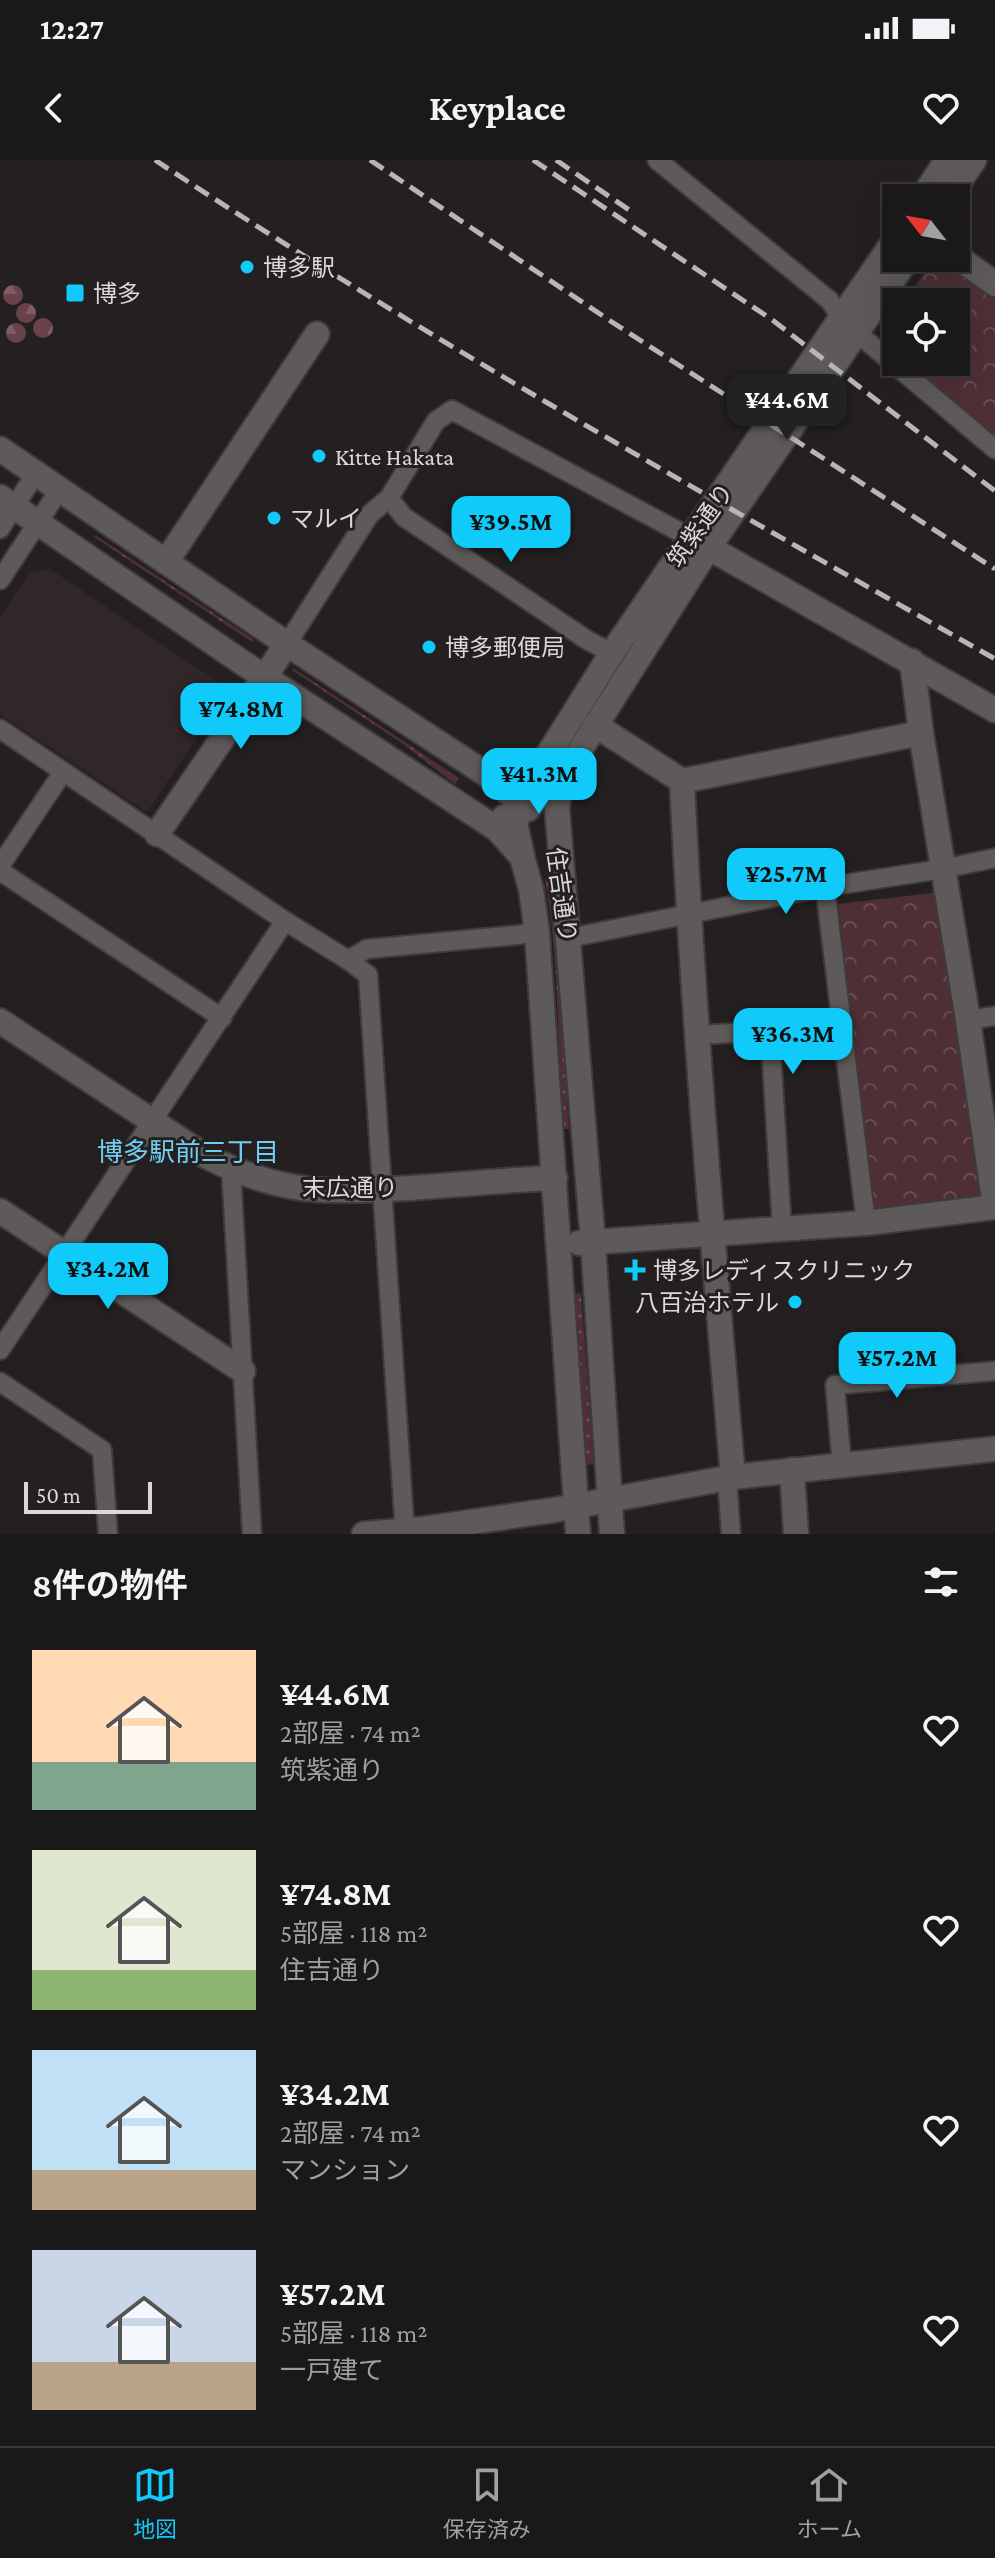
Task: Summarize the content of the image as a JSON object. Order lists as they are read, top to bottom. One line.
{"streets":{"street":["筑紫通り","住吉通り","末広通り"]},"crossings":[["筑紫通り","住吉通り"],["住吉通り","末広通り"]],"districts":["博多駅前三丁目"],"places":{"other":["博多駅","Kitte Hakata","マルイ","博多郵便局","八百治ホテル"],"transit":["博多"],"health":["博多レディスクリニック"]},"scale_bar":"50 m","north":"top left","page":{"status":"12:27","header":"Keyplace","price":["¥44.6M","¥39.5M","¥74.8M","¥41.3M","¥25.7M","¥36.3M","¥34.2M","¥57.2M"],"scale":"50 m","heading":"8件の物件","list":[{"name":"¥44.6M","note":"2部屋 · 74 m² · 筑紫通り"},{"name":"¥74.8M","note":"5部屋 · 118 m² · 住吉通り"},{"name":"¥34.2M","note":"2部屋 · 74 m² · マンション"},{"name":"¥57.2M","note":"5部屋 · 118 m² · 一戸建て"}],"tabs":["地図","保存済み","ホーム"]}}
